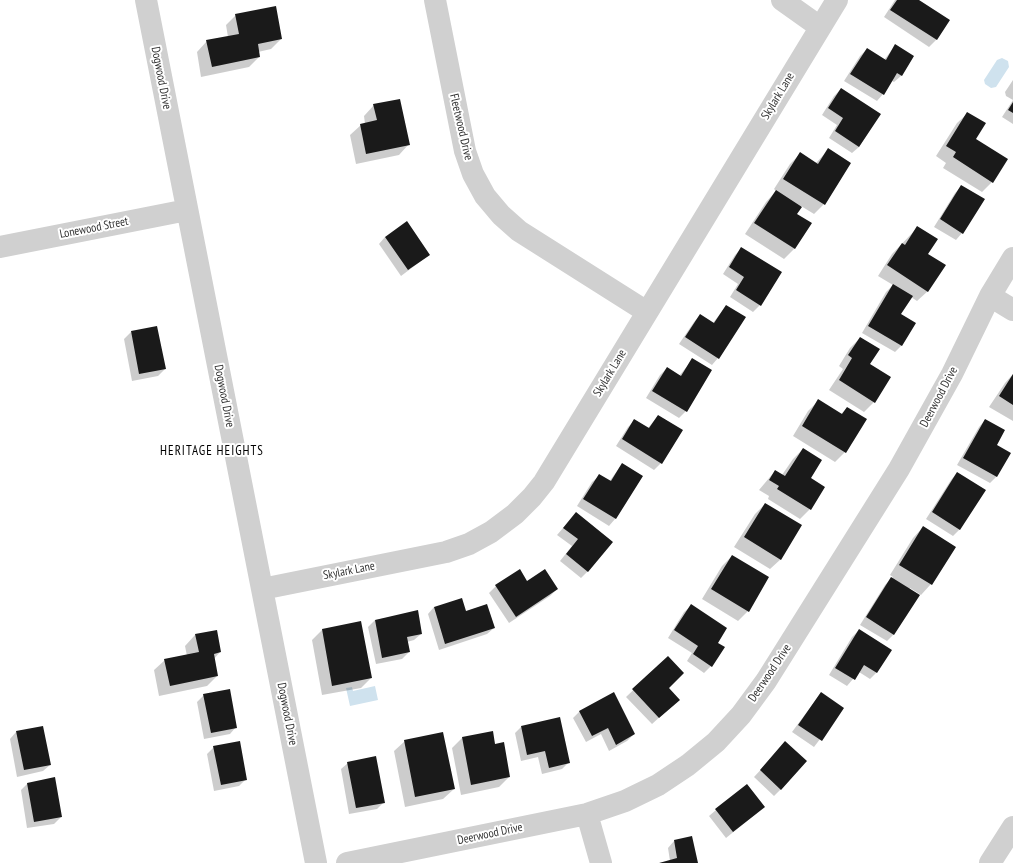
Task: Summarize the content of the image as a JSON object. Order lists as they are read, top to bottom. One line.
{"streets":{"street":["Dogwood Drive","Skylark Lane","Fleetwood Drive","Lonewood Street","Deerwood Drive"]},"crossings":[["Dogwood Drive","Skylark Lane"],["Dogwood Drive","Lonewood Street"],["Skylark Lane","Fleetwood Drive"]],"districts":["HERITAGE HEIGHTS"]}
